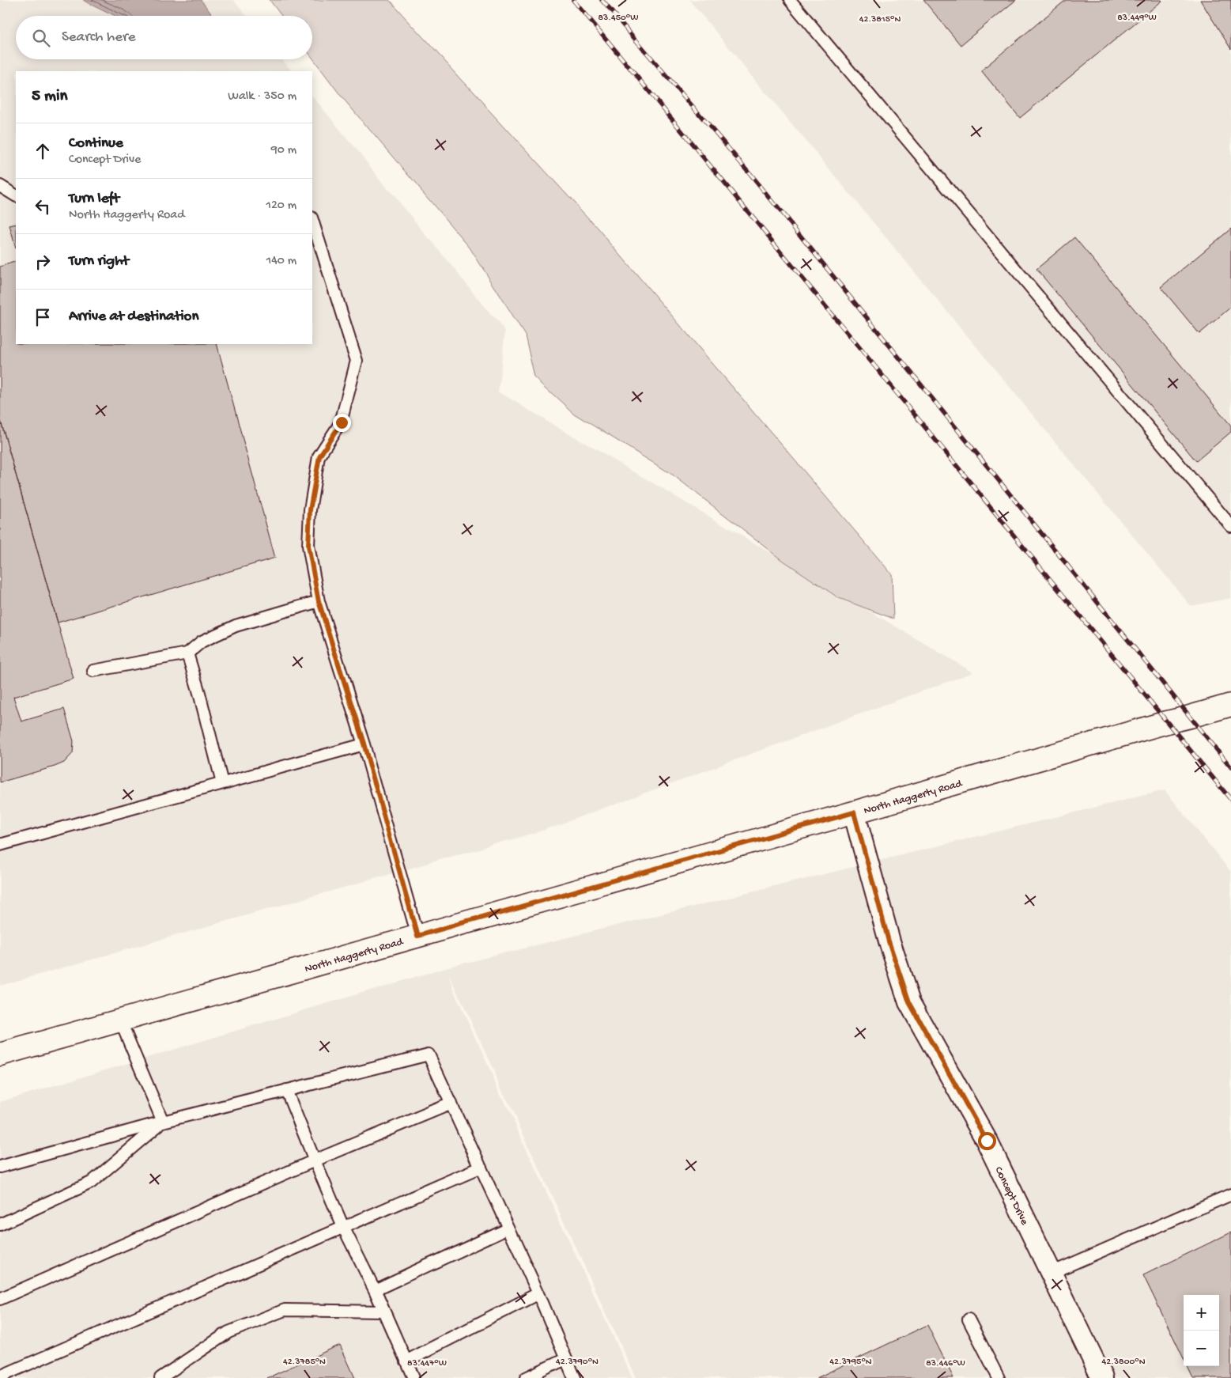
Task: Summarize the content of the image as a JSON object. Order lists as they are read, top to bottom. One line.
{"streets":{"street":["North Haggerty Road","Concept Drive"]},"crossings":[["North Haggerty Road","Concept Drive"]],"page":{"search":"Search here","heading":["5 min","Walk · 350 m"],"list":[["Continue","Concept Drive","90 m"],["Turn left","North Haggerty Road","120 m"],["Turn right","140 m"],"Arrive at destination"],"map_buttons":["+","−"]},"coordinates":["83.450°W","83.449°W","42.3815°N","42.3785°N","42.3790°N","42.3795°N","42.3800°N","83.447°W","83.446°W"]}
